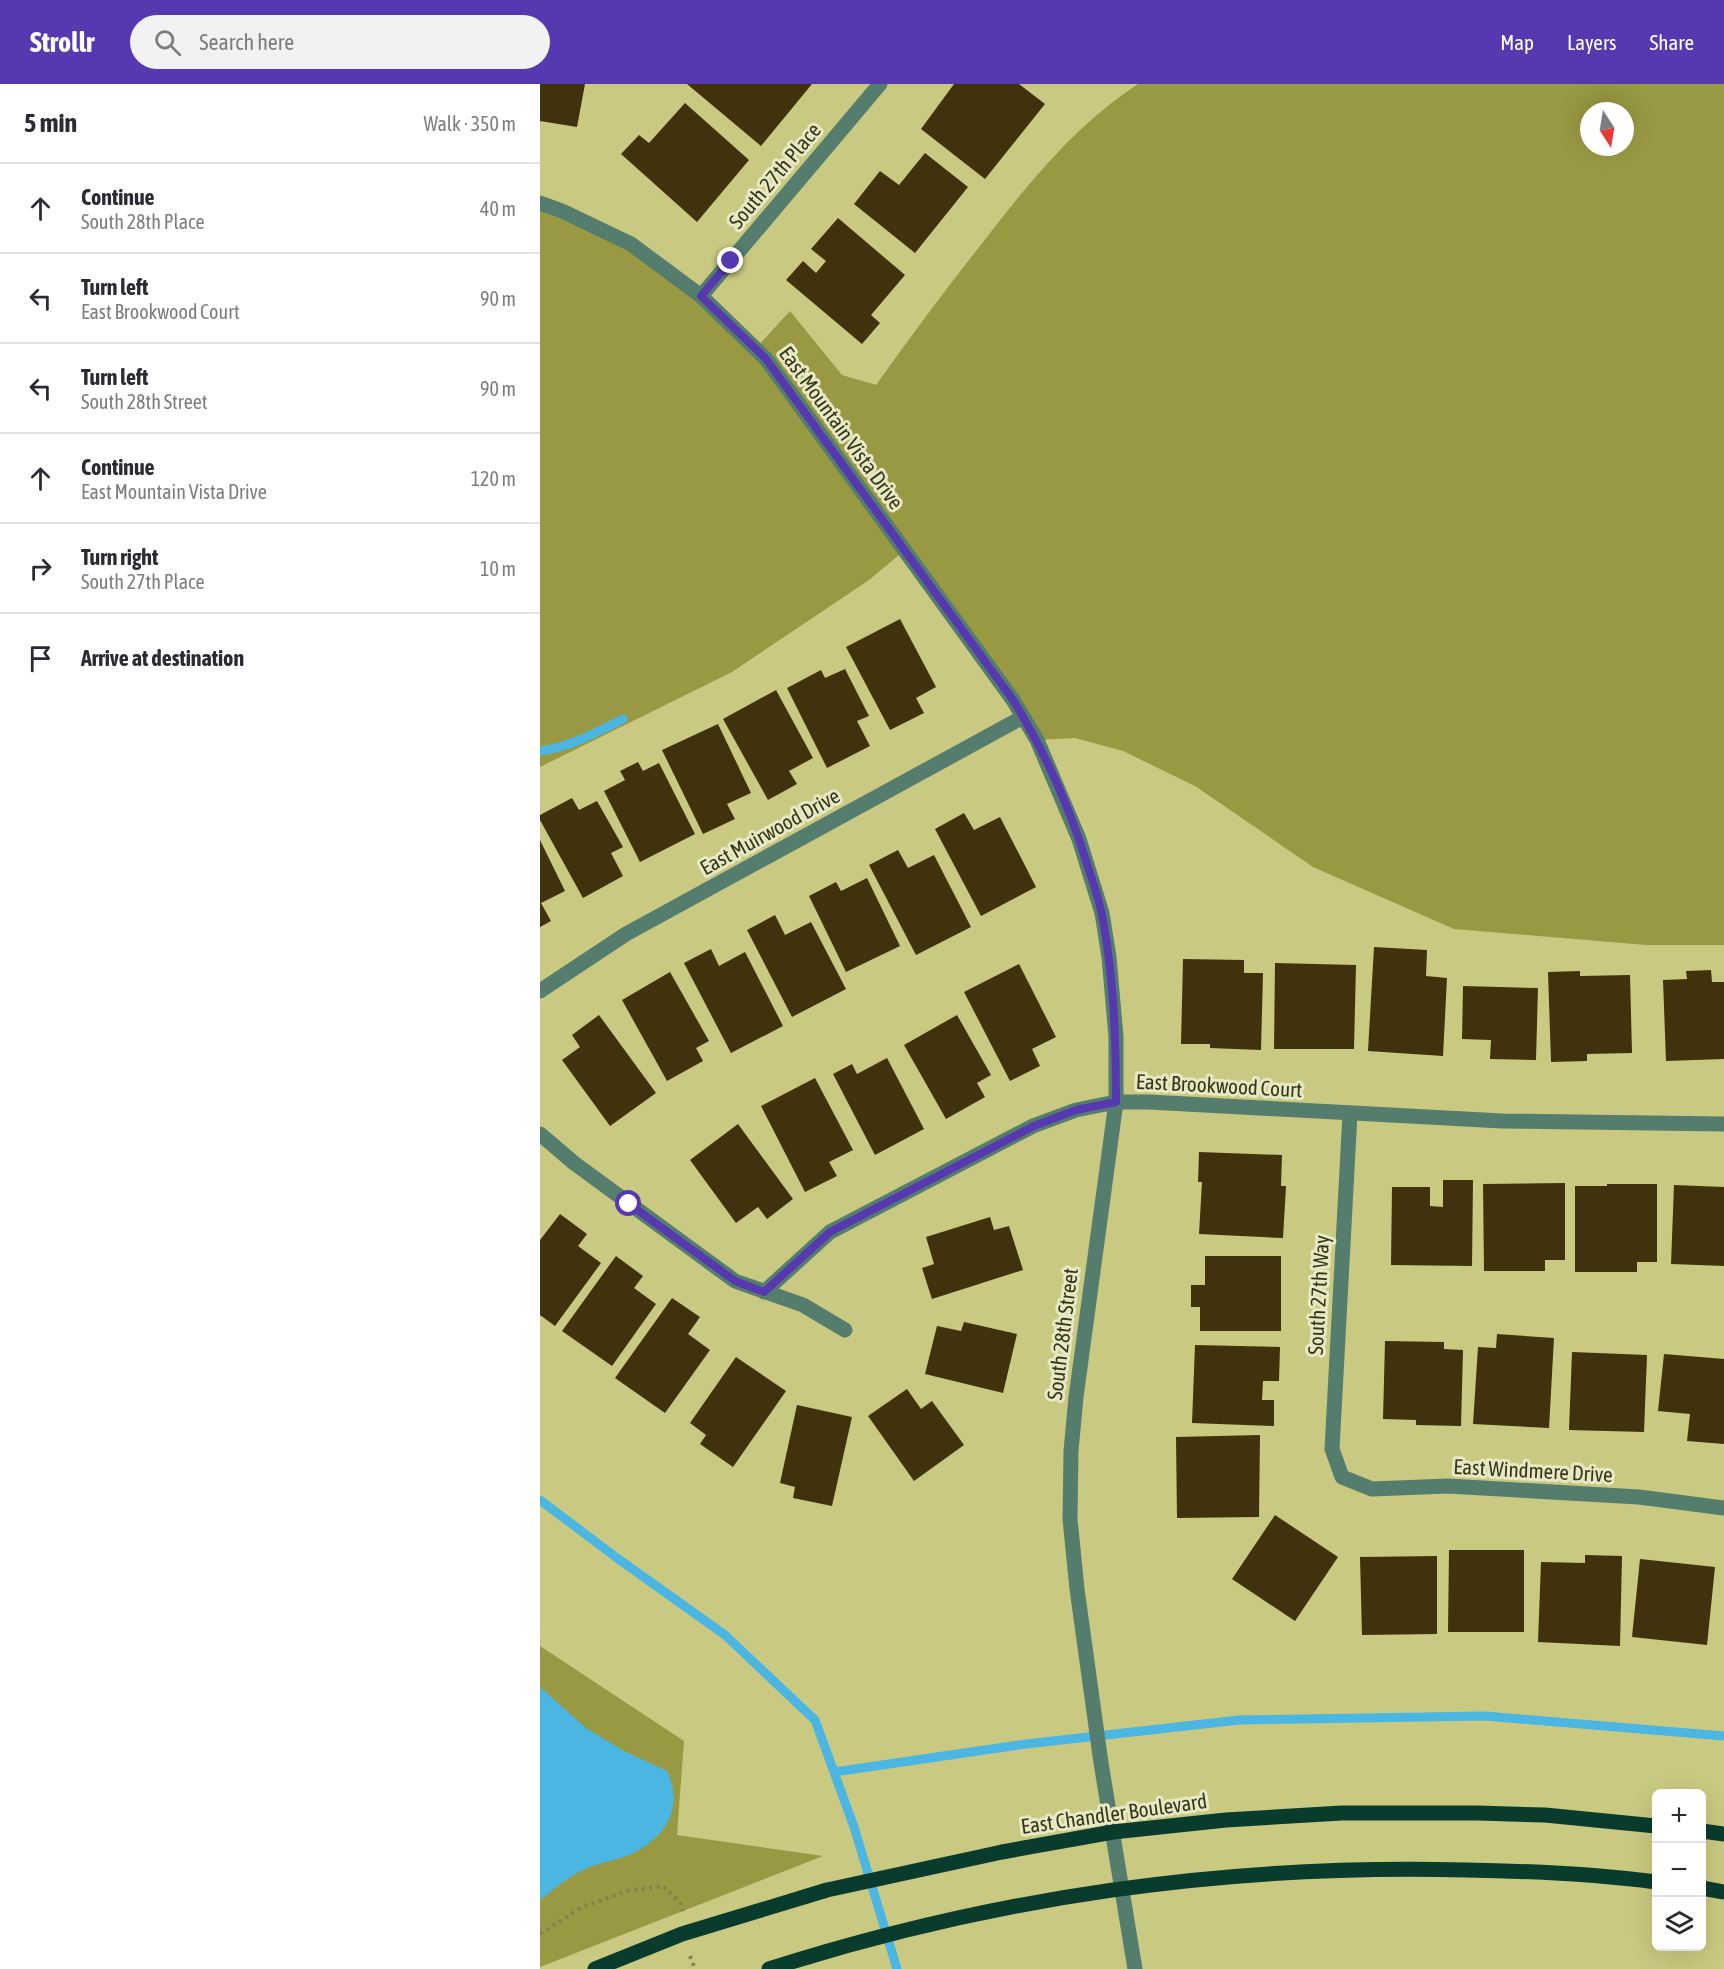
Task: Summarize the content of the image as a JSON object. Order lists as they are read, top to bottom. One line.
{"streets":{"main road":["East Chandler Boulevard"],"street":["South 27th Place","East Mountain Vista Drive","East Muirwood Drive","East Brookwood Court","South 27th Way","South 28th Street","East Windmere Drive"]},"crossings":[["South 27th Place","East Mountain Vista Drive"],["East Mountain Vista Drive","East Muirwood Drive"],["East Mountain Vista Drive","South 28th Street"],["East Muirwood Drive","South 28th Street"],["East Brookwood Court","South 27th Way"],["East Brookwood Court","South 28th Street"],["South 27th Way","East Windmere Drive"],["South 28th Street","East Chandler Boulevard"]],"north":"bottom","page":{"header":"Strollr","search":"Search here","nav":["Map","Layers","Share"],"heading":["5 min","Walk · 350 m"],"list":[["Continue","South 28th Place","40 m"],["Turn left","East Brookwood Court","90 m"],["Turn left","South 28th Street","90 m"],["Continue","East Mountain Vista Drive","120 m"],["Turn right","South 27th Place","10 m"],"Arrive at destination"],"map_buttons":["+","−"]}}
